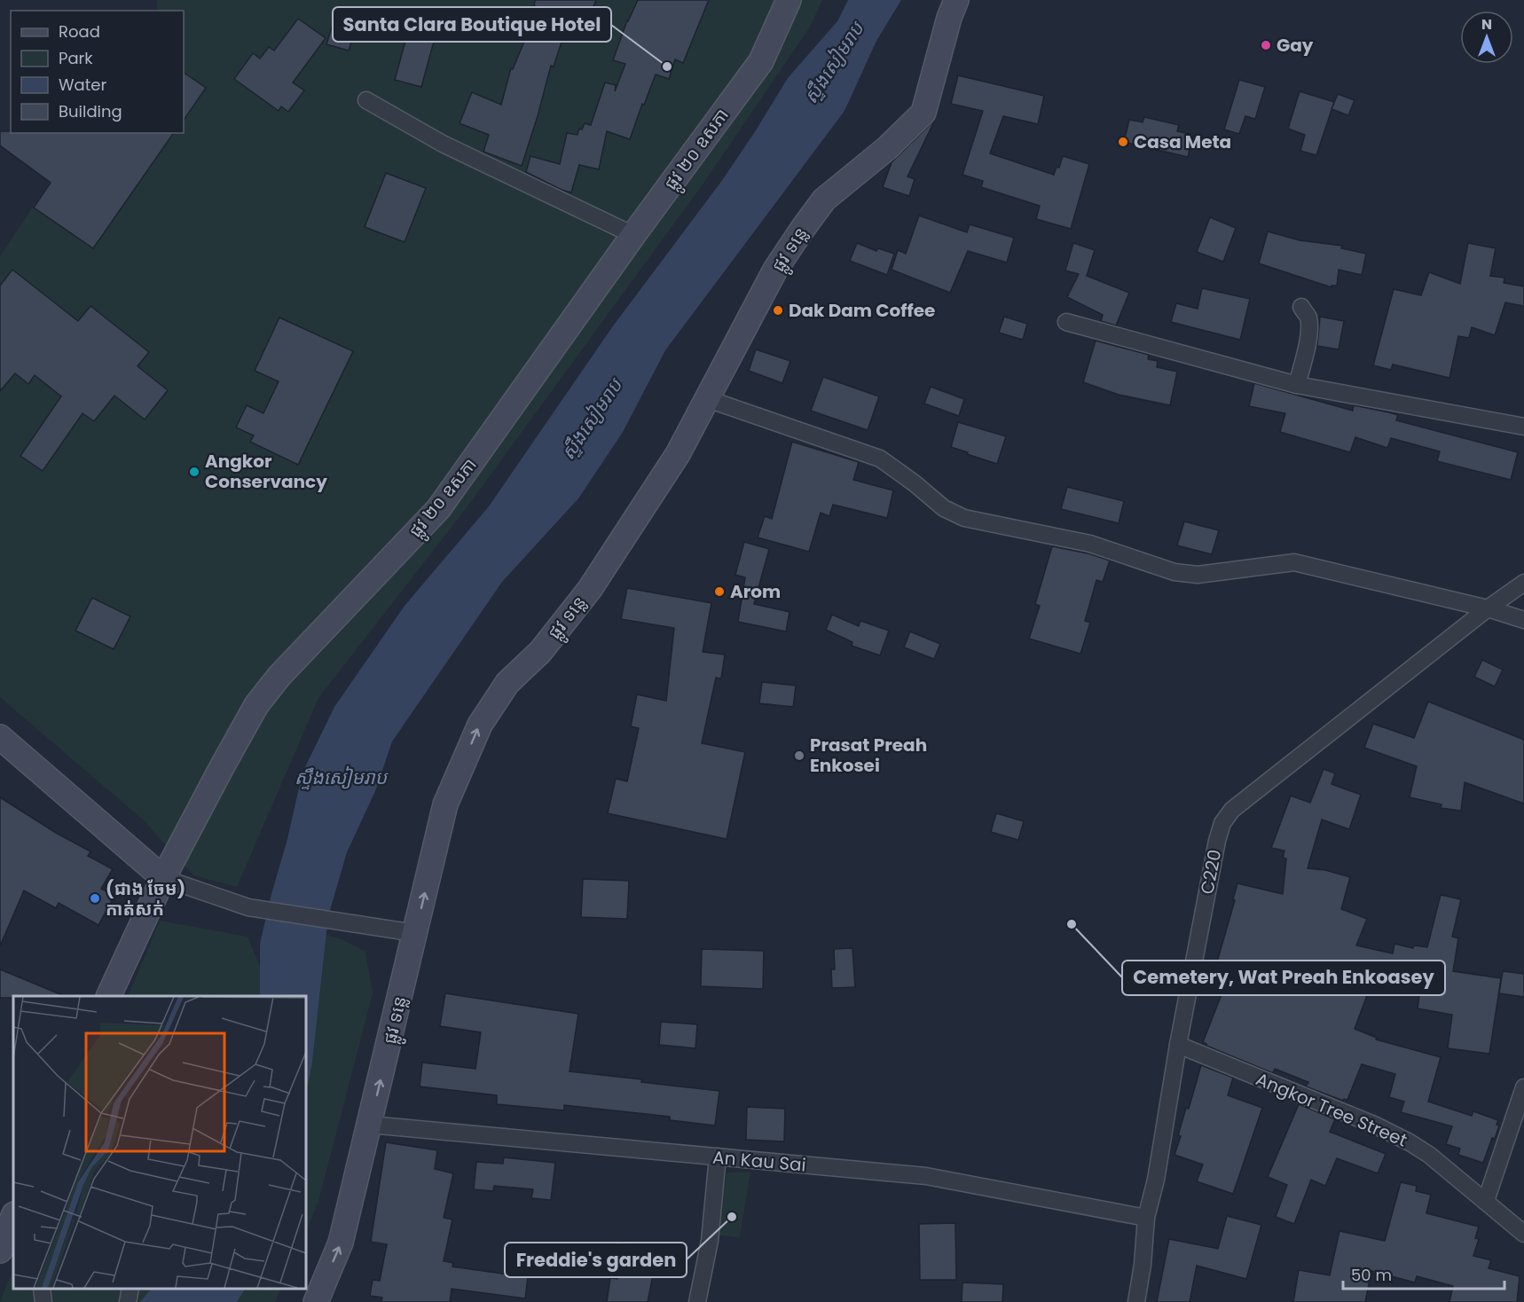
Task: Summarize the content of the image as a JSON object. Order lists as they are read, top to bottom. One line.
{"streets":{"street":["ផ្លូវ ២០ ឧសភា","ផ្លូវ ទន្លេ","C220","Angkor Tree Street","An Kau Sai"]},"crossings":[["ផ្លូវ ទន្លេ","An Kau Sai"],["C220","Angkor Tree Street"],["C220","An Kau Sai"]],"one_way":["ផ្លូវ ទន្លេ"],"water":["ស្ទឹងសៀមរាប"],"places":["Gay","Santa Clara Boutique Hotel","Casa Meta","Dak Dam Coffee","Angkor Conservancy","Arom","Prasat Preah Enkosei","(ជាង ចែម) កាត់សក់","Cemetery, Wat Preah Enkoasey","Freddie's garden"],"legend":["Road","Park","Water","Building"],"scale_bar":"50 m","north":"top"}
